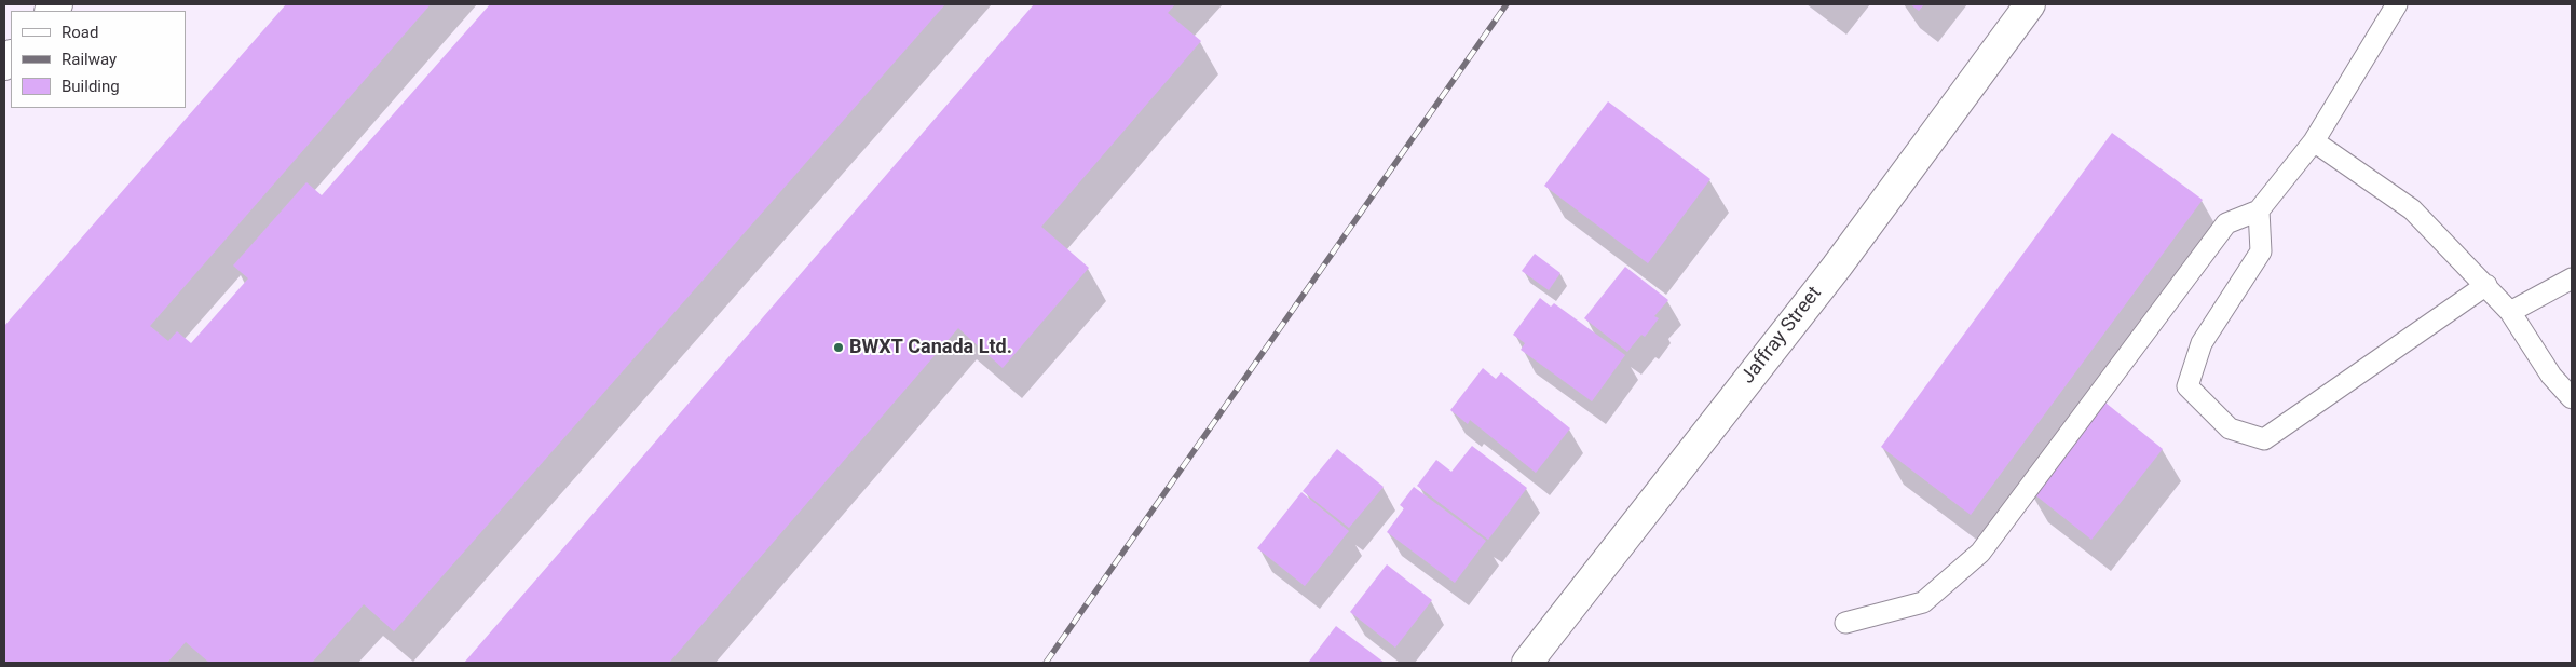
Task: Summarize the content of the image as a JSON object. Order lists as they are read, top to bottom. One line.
{"streets":{"street":["Jaffray Street"]},"places":["BWXT Canada Ltd."],"legend":["Road","Railway","Building"]}
